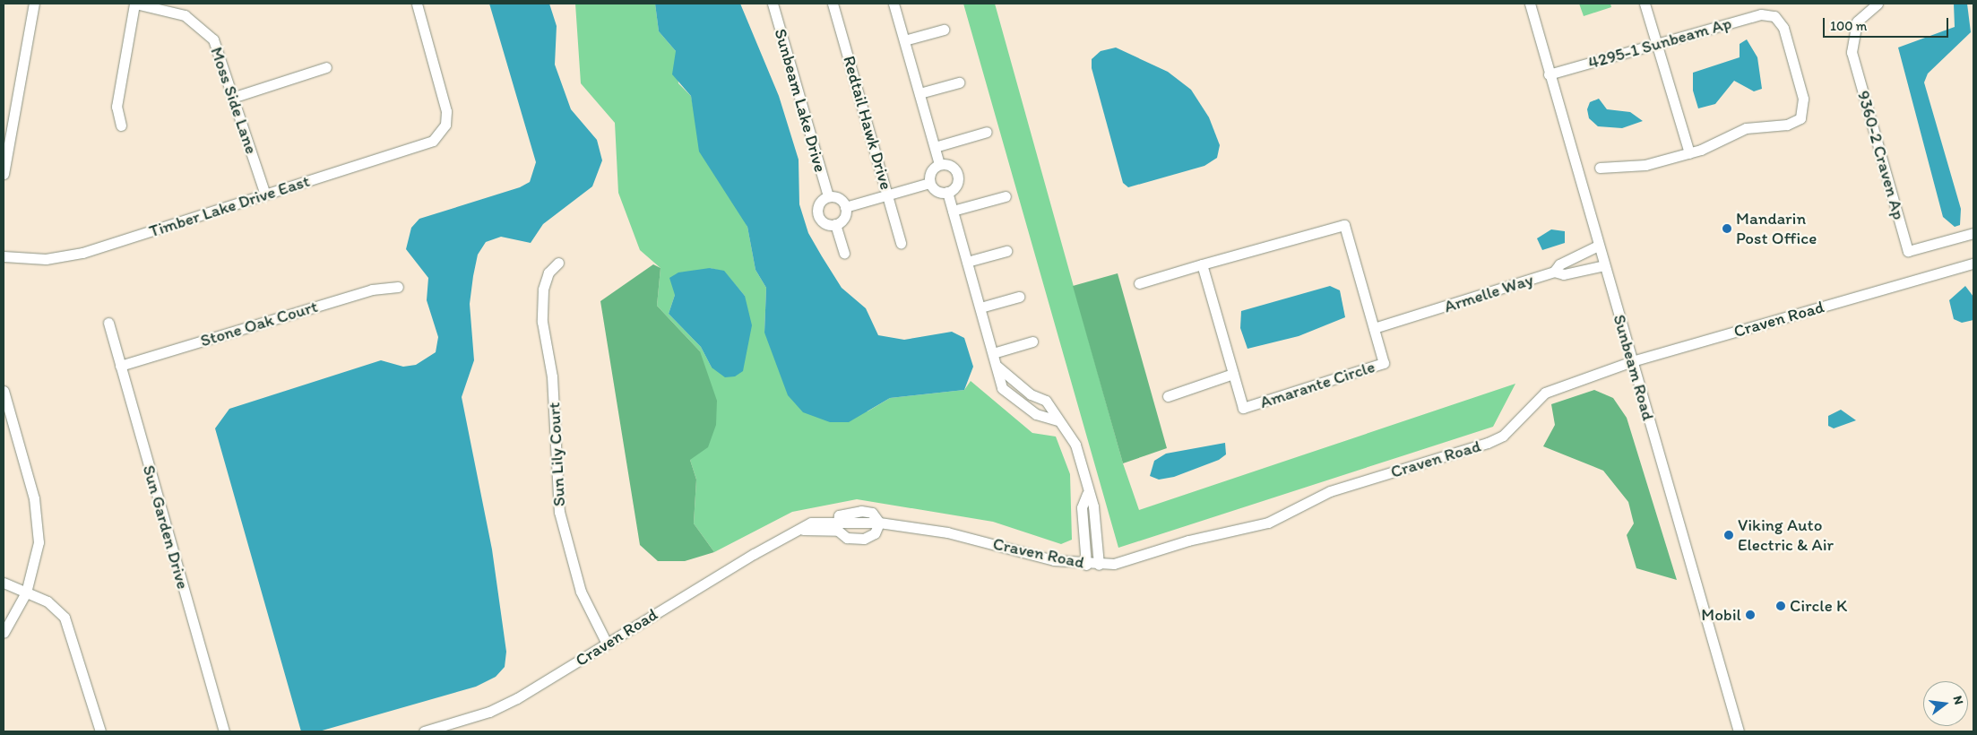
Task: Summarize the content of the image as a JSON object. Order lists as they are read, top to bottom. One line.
{"streets":{"street":["4295-1 Sunbeam Ap","Moss Side Lane","Sunbeam Lake Drive","Redtail Hawk Drive","9360-2 Craven Ap","Timber Lake Drive East","Armelle Way","Craven Road","Stone Oak Court","Sunbeam Road","Amarante Circle","Sun Lily Court","Sun Garden Drive"]},"crossings":[["4295-1 Sunbeam Ap","Sunbeam Road"],["Moss Side Lane","Timber Lake Drive East"],["Armelle Way","Sunbeam Road"],["Armelle Way","Amarante Circle"],["Craven Road","Sunbeam Road"],["Craven Road","Sun Lily Court"],["Stone Oak Court","Sun Garden Drive"]],"places":["Mandarin Post Office","Viking Auto Electric & Air","Circle K","Mobil"],"scale_bar":"100 m","north":"right"}
